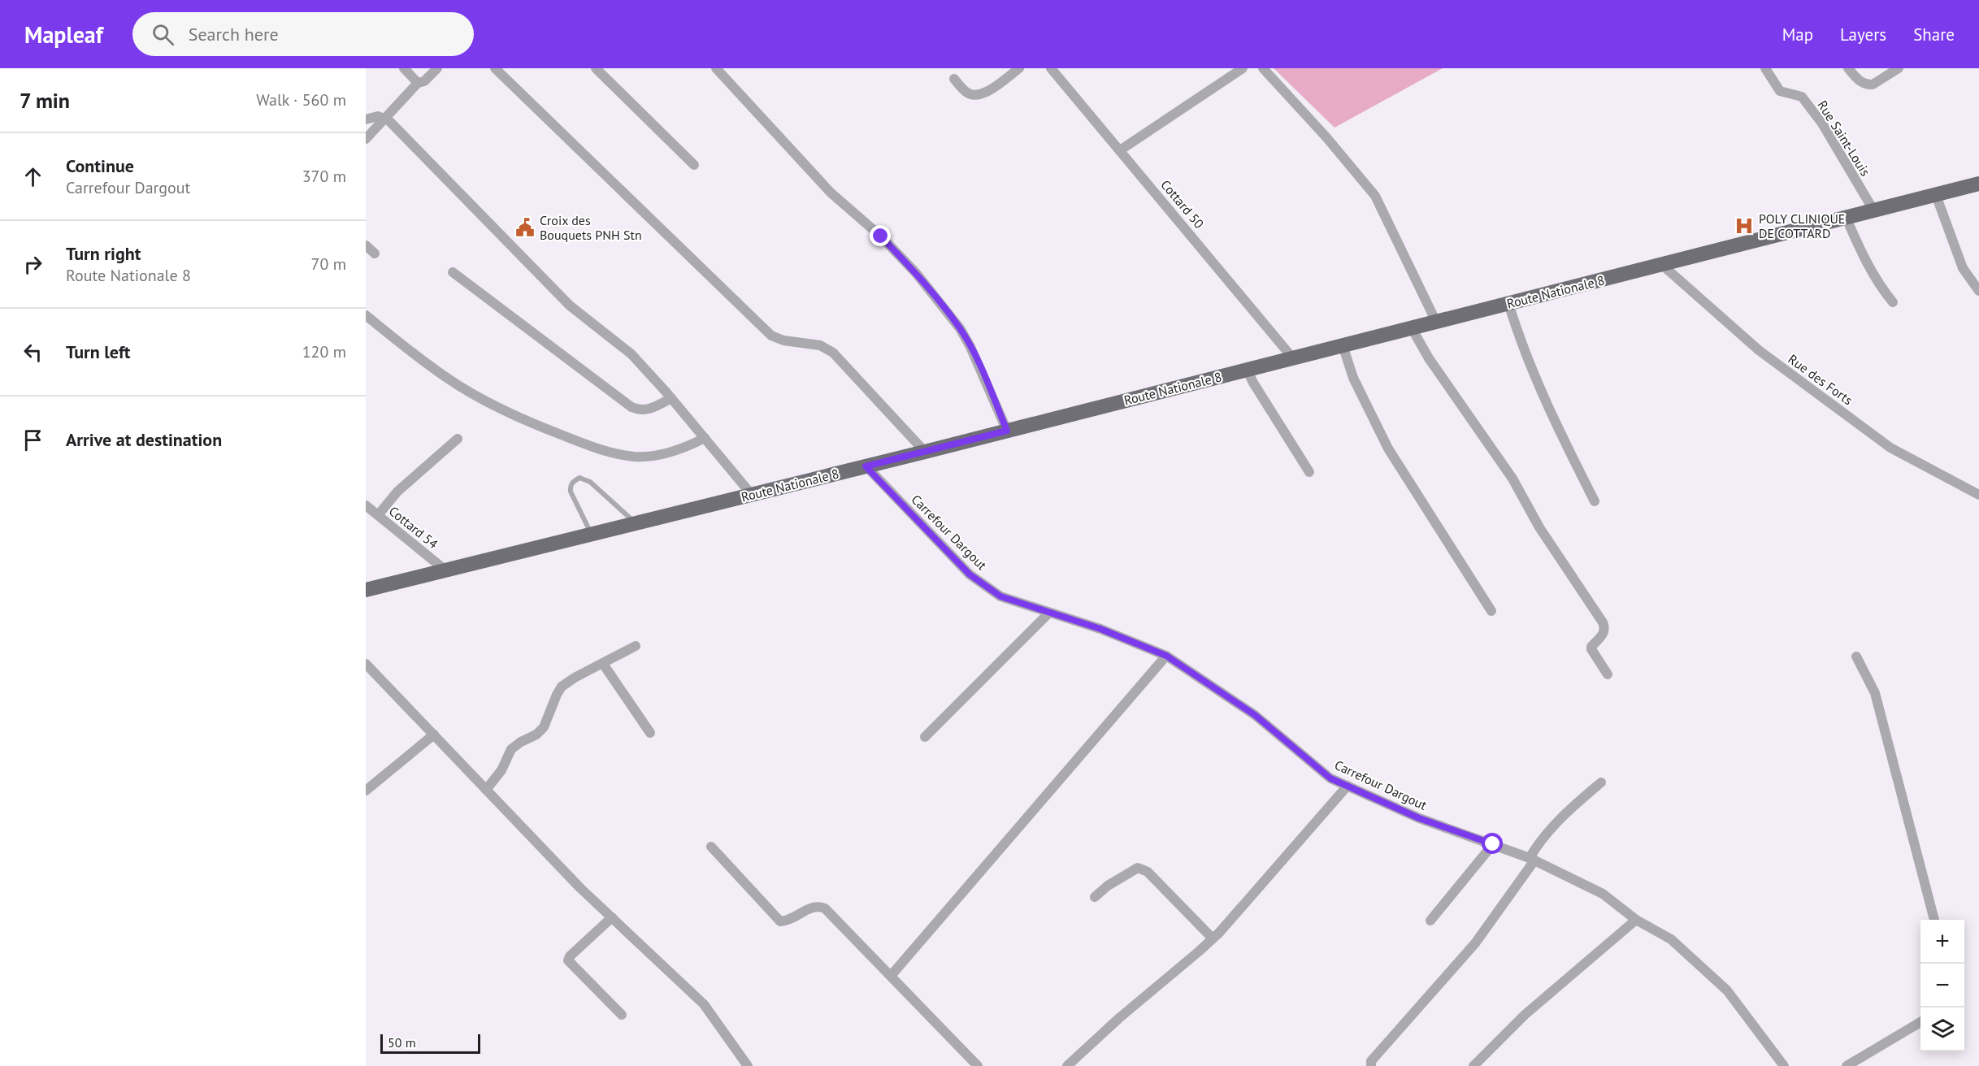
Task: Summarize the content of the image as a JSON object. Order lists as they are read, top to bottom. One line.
{"streets":{"main road":["Route Nationale 8"],"street":["Rue Saint-Louis","Cottard 50","Rue des Forts","Cottard 54","Carrefour Dargout"]},"crossings":[["Rue Saint-Louis","Route Nationale 8"],["Cottard 50","Route Nationale 8"],["Route Nationale 8","Rue des Forts"],["Route Nationale 8","Cottard 54"],["Route Nationale 8","Carrefour Dargout"]],"places":{"hospital":["POLY CLINIQUE DE COTTARD"],"public building":["Croix des Bouquets PNH Stn"]},"scale_bar":"50 m","page":{"header":"Mapleaf","search":"Search here","nav":["Map","Layers","Share"],"heading":["7 min","Walk · 560 m"],"list":[["Continue","Carrefour Dargout","370 m"],["Turn right","Route Nationale 8","70 m"],["Turn left","120 m"],"Arrive at destination"],"map_buttons":["+","−"],"scale":"50 m"}}
